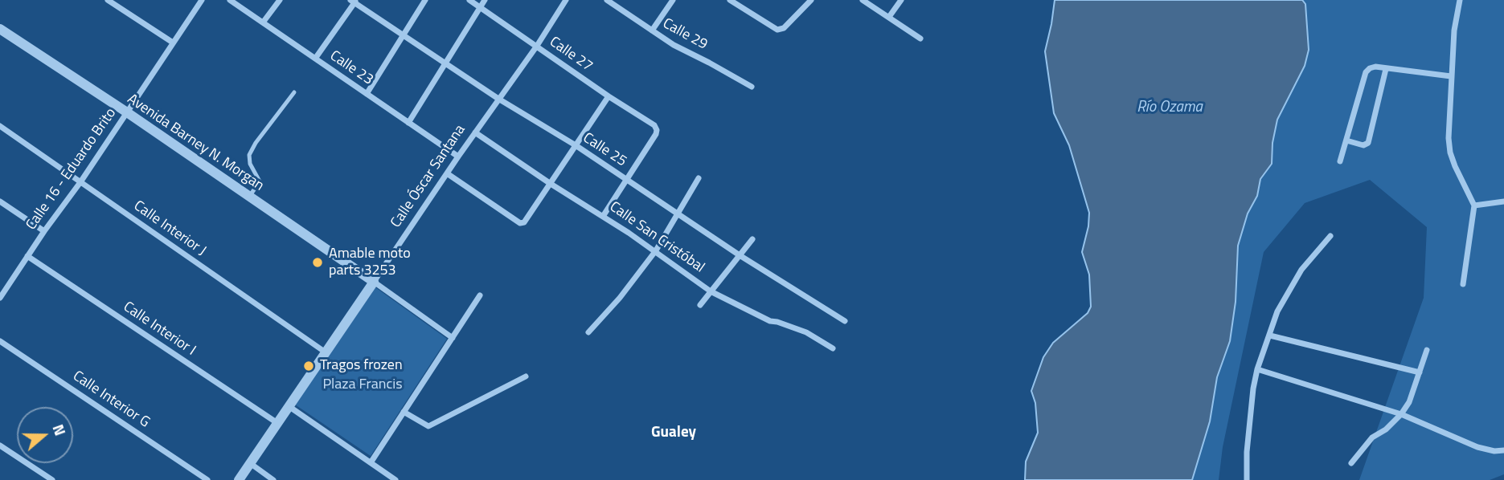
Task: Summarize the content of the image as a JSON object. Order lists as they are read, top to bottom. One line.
{"streets":{"street":["Calle 29","Calle 27","Calle 23","Avenida Barney N. Morgan","Calle 25","Calle 16 - Eduardo Brito","Calle Óscar Santana","Calle Interior J","Calle San Cristóbal","Calle Interior I","Calle Interior G"]},"crossings":[["Calle 27","Calle 25"],["Calle 27","Calle Óscar Santana"],["Calle 23","Calle Óscar Santana"],["Avenida Barney N. Morgan","Calle 16 - Eduardo Brito"],["Avenida Barney N. Morgan","Calle Óscar Santana"],["Calle 25","Calle Óscar Santana"],["Calle 16 - Eduardo Brito","Calle Interior J"],["Calle 16 - Eduardo Brito","Calle Interior I"],["Calle Óscar Santana","Calle Interior J"],["Calle Óscar Santana","Calle San Cristóbal"],["Calle Óscar Santana","Calle Interior I"]],"districts":["Gualey"],"water":["Río Ozama"],"parks":["Plaza Francis"],"places":["Amable moto parts 3253","Tragos frozen"],"north":"right"}
